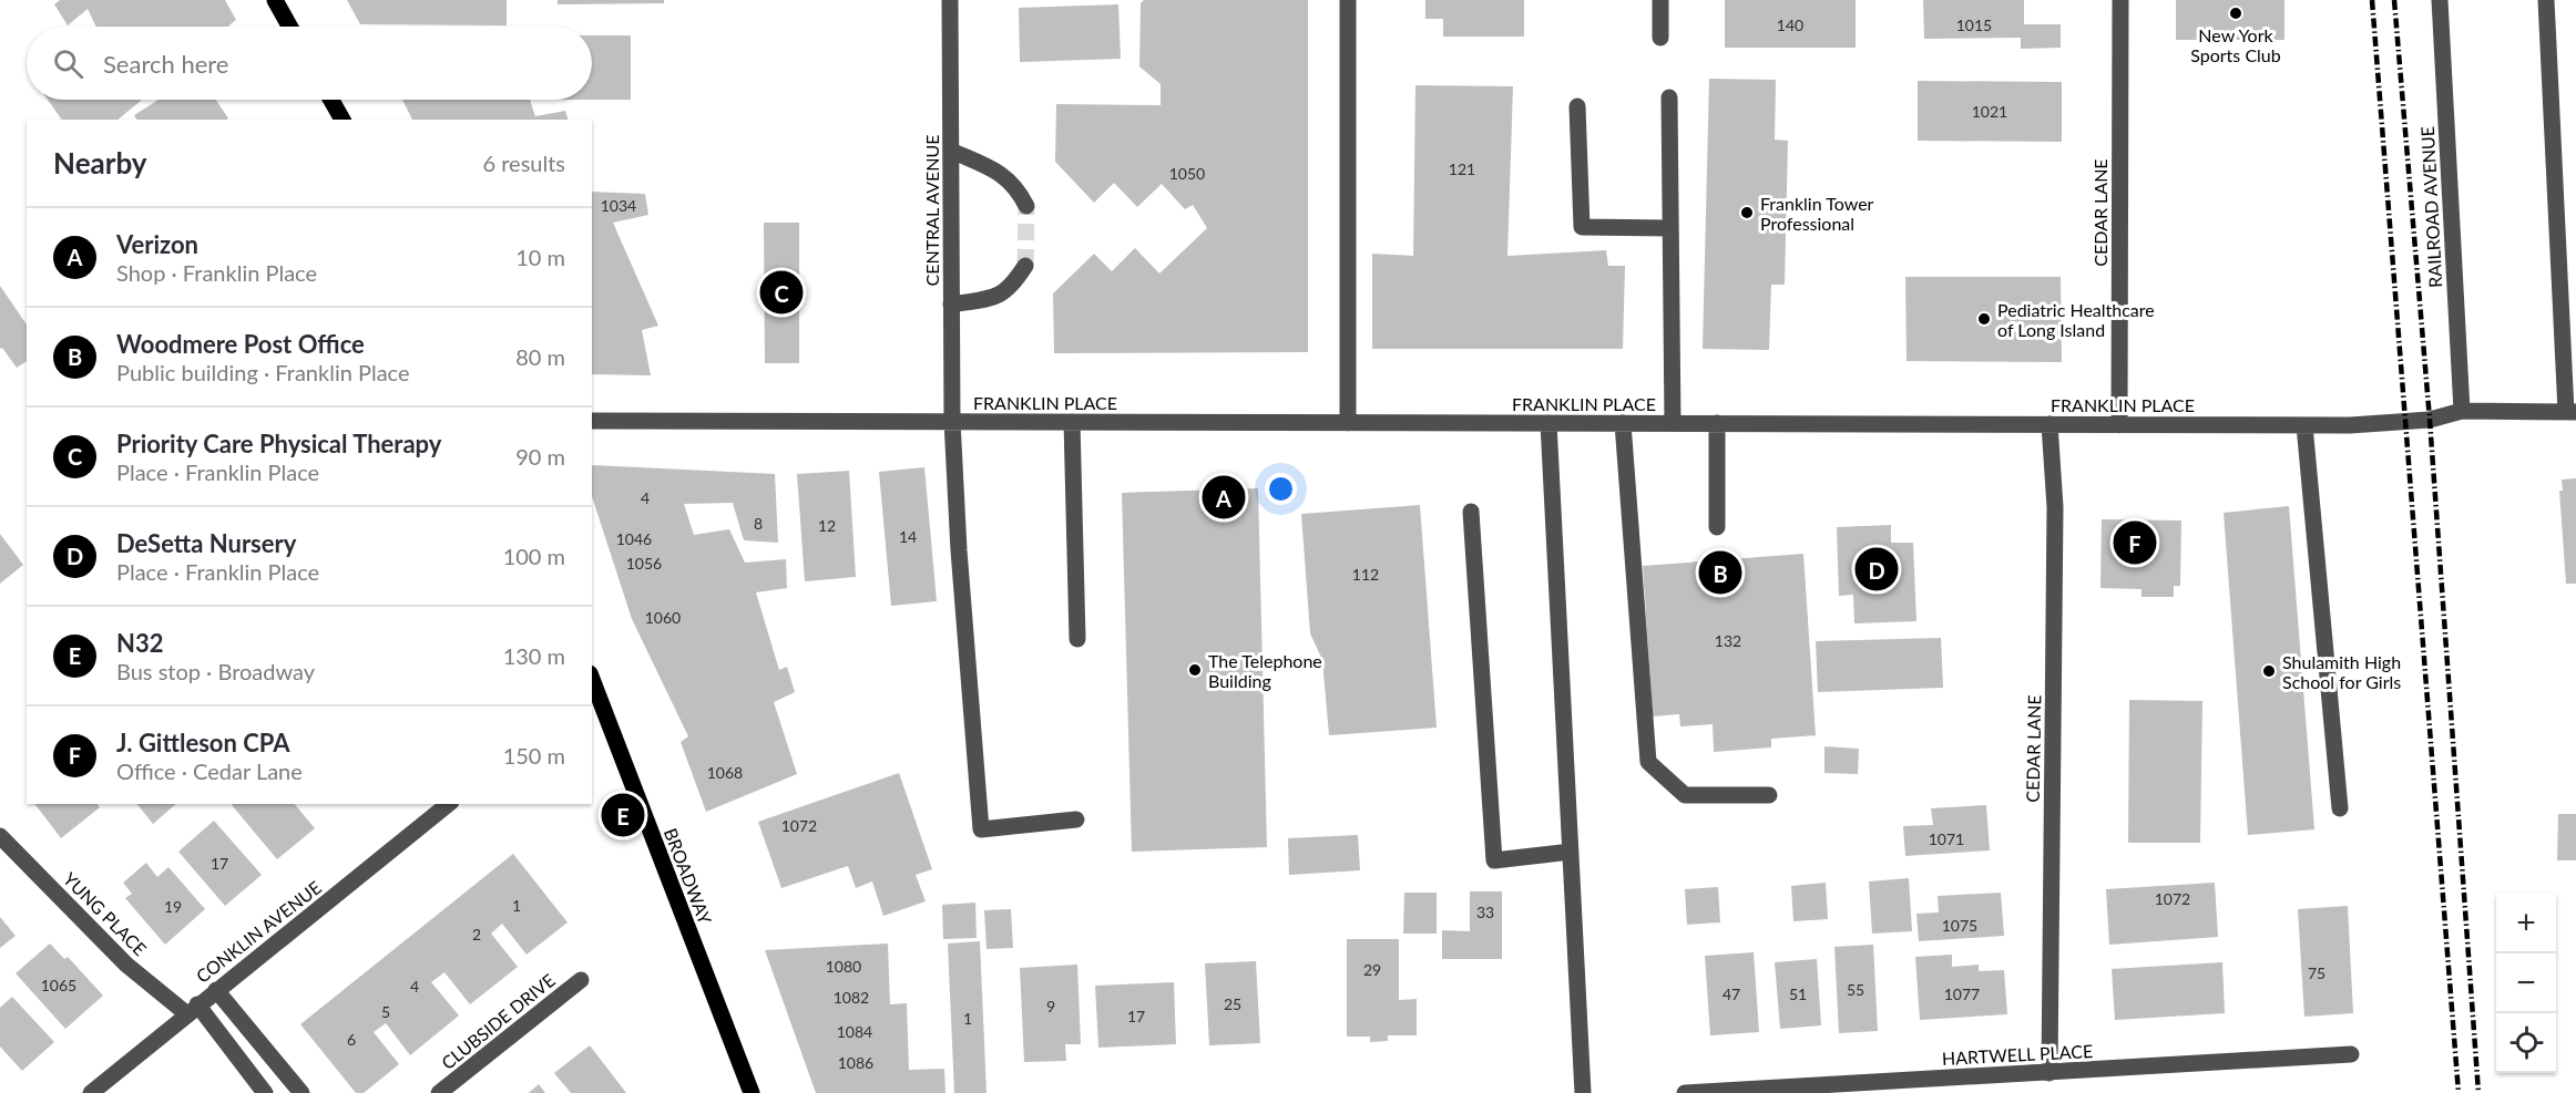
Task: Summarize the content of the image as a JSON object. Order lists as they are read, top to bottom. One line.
{"streets":{"main road":["BROADWAY"],"street":["RAILROAD AVENUE","CENTRAL AVENUE","CEDAR LANE","FRANKLIN PLACE","YUNG PLACE","CONKLIN AVENUE","CLUBSIDE DRIVE","HARTWELL PLACE"]},"crossings":[["RAILROAD AVENUE","FRANKLIN PLACE"],["CENTRAL AVENUE","FRANKLIN PLACE"],["CEDAR LANE","FRANKLIN PLACE"],["CEDAR LANE","HARTWELL PLACE"],["YUNG PLACE","CONKLIN AVENUE"]],"places":["New York Sports Club","Franklin Tower Professional","Pediatric Healthcare of Long Island","The Telephone Building","Shulamith High School for Girls"],"house_numbers":["140","1015","1021","121","1050","1034","4","8","12","14","1046","1056","112","1060","132","1068","1072","1071","17","1072","1","19","33","1075","2","1080","29","75","1065","4","55","47","51","1077","1082","25","9","5","17","1","1084","6","1086"],"page":{"search":"Search here","heading":["Nearby","6 results"],"list":[{"mark":"A","name":"Verizon","note":"Shop · Franklin Place","value":"10 m"},{"mark":"B","name":"Woodmere Post Office","note":"Public building · Franklin Place","value":"80 m"},{"mark":"C","name":"Priority Care Physical Therapy","note":"Place · Franklin Place","value":"90 m"},{"mark":"D","name":"DeSetta Nursery","note":"Place · Franklin Place","value":"100 m"},{"mark":"E","name":"N32","note":"Bus stop · Broadway","value":"130 m"},{"mark":"F","name":"J. Gittleson CPA","note":"Office · Cedar Lane","value":"150 m"}],"pins":["C","A","F","D","B","E"],"map_buttons":["+","−"]}}
